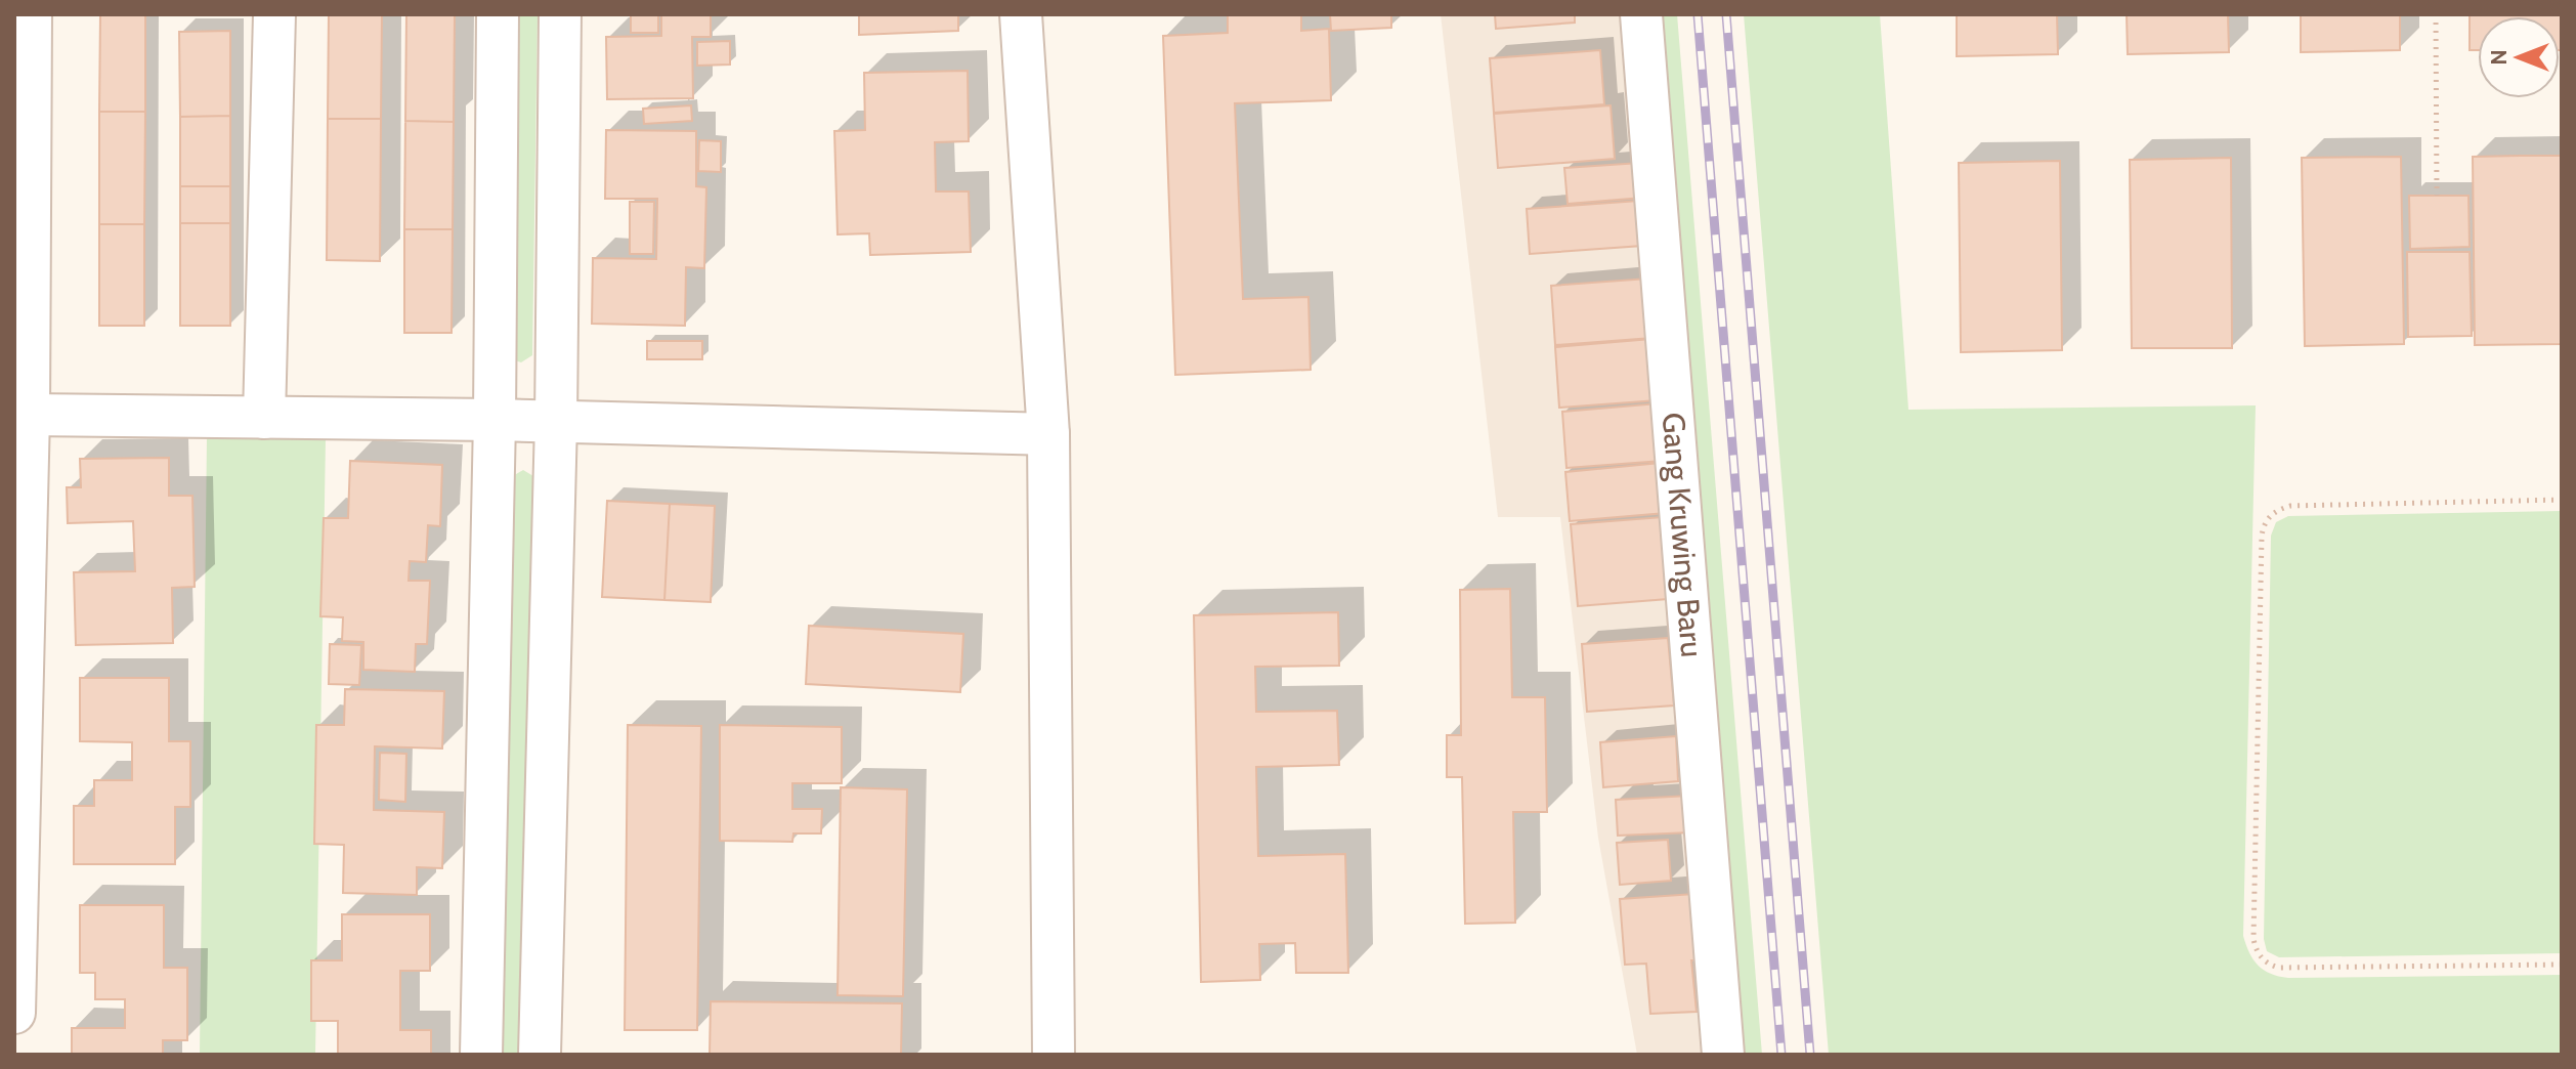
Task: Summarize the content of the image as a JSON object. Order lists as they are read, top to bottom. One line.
{"streets":{"street":["Gang Kruwing Baru"]},"north":"left"}
